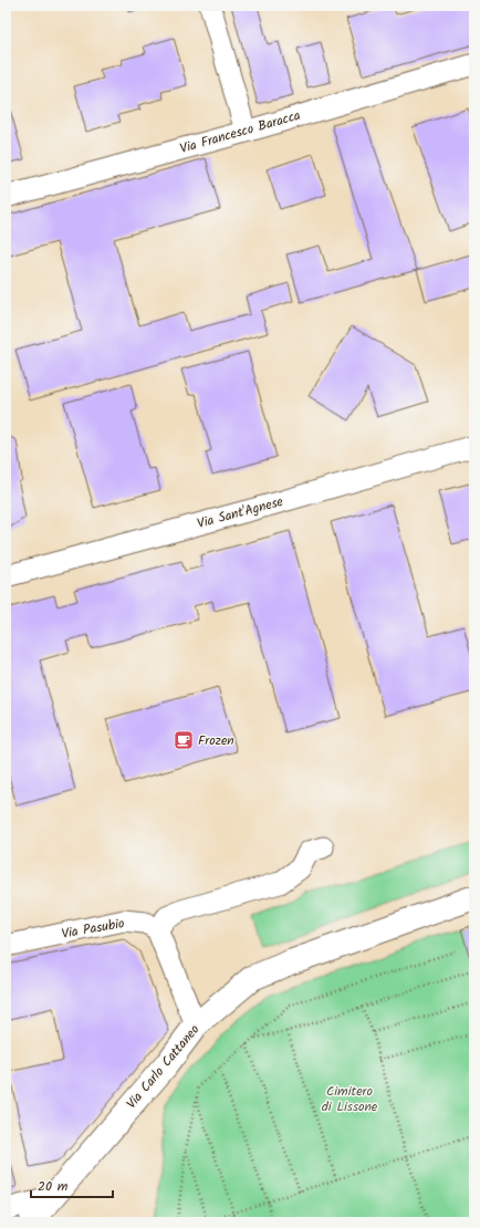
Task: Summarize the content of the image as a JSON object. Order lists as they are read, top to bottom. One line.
{"streets":{"street":["Via Francesco Baracca","Via Sant'Agnese","Via Pasubio","Via Carlo Cattaneo"]},"parks":["Cimitero di Lissone"],"places":{"cafe":["Frozen"]},"scale_bar":"20 m"}
